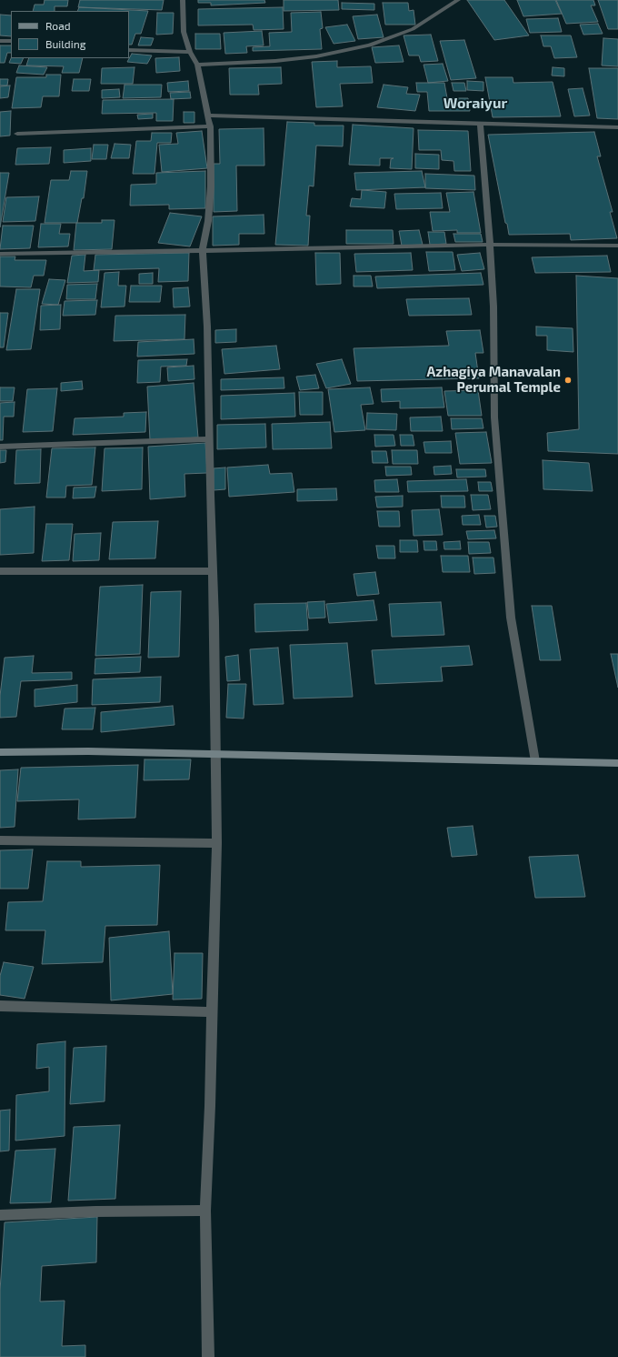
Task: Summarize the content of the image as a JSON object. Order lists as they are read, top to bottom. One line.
{"districts":["Woraiyur"],"places":["Azhagiya Manavalan Perumal Temple"],"legend":["Road","Building"]}
